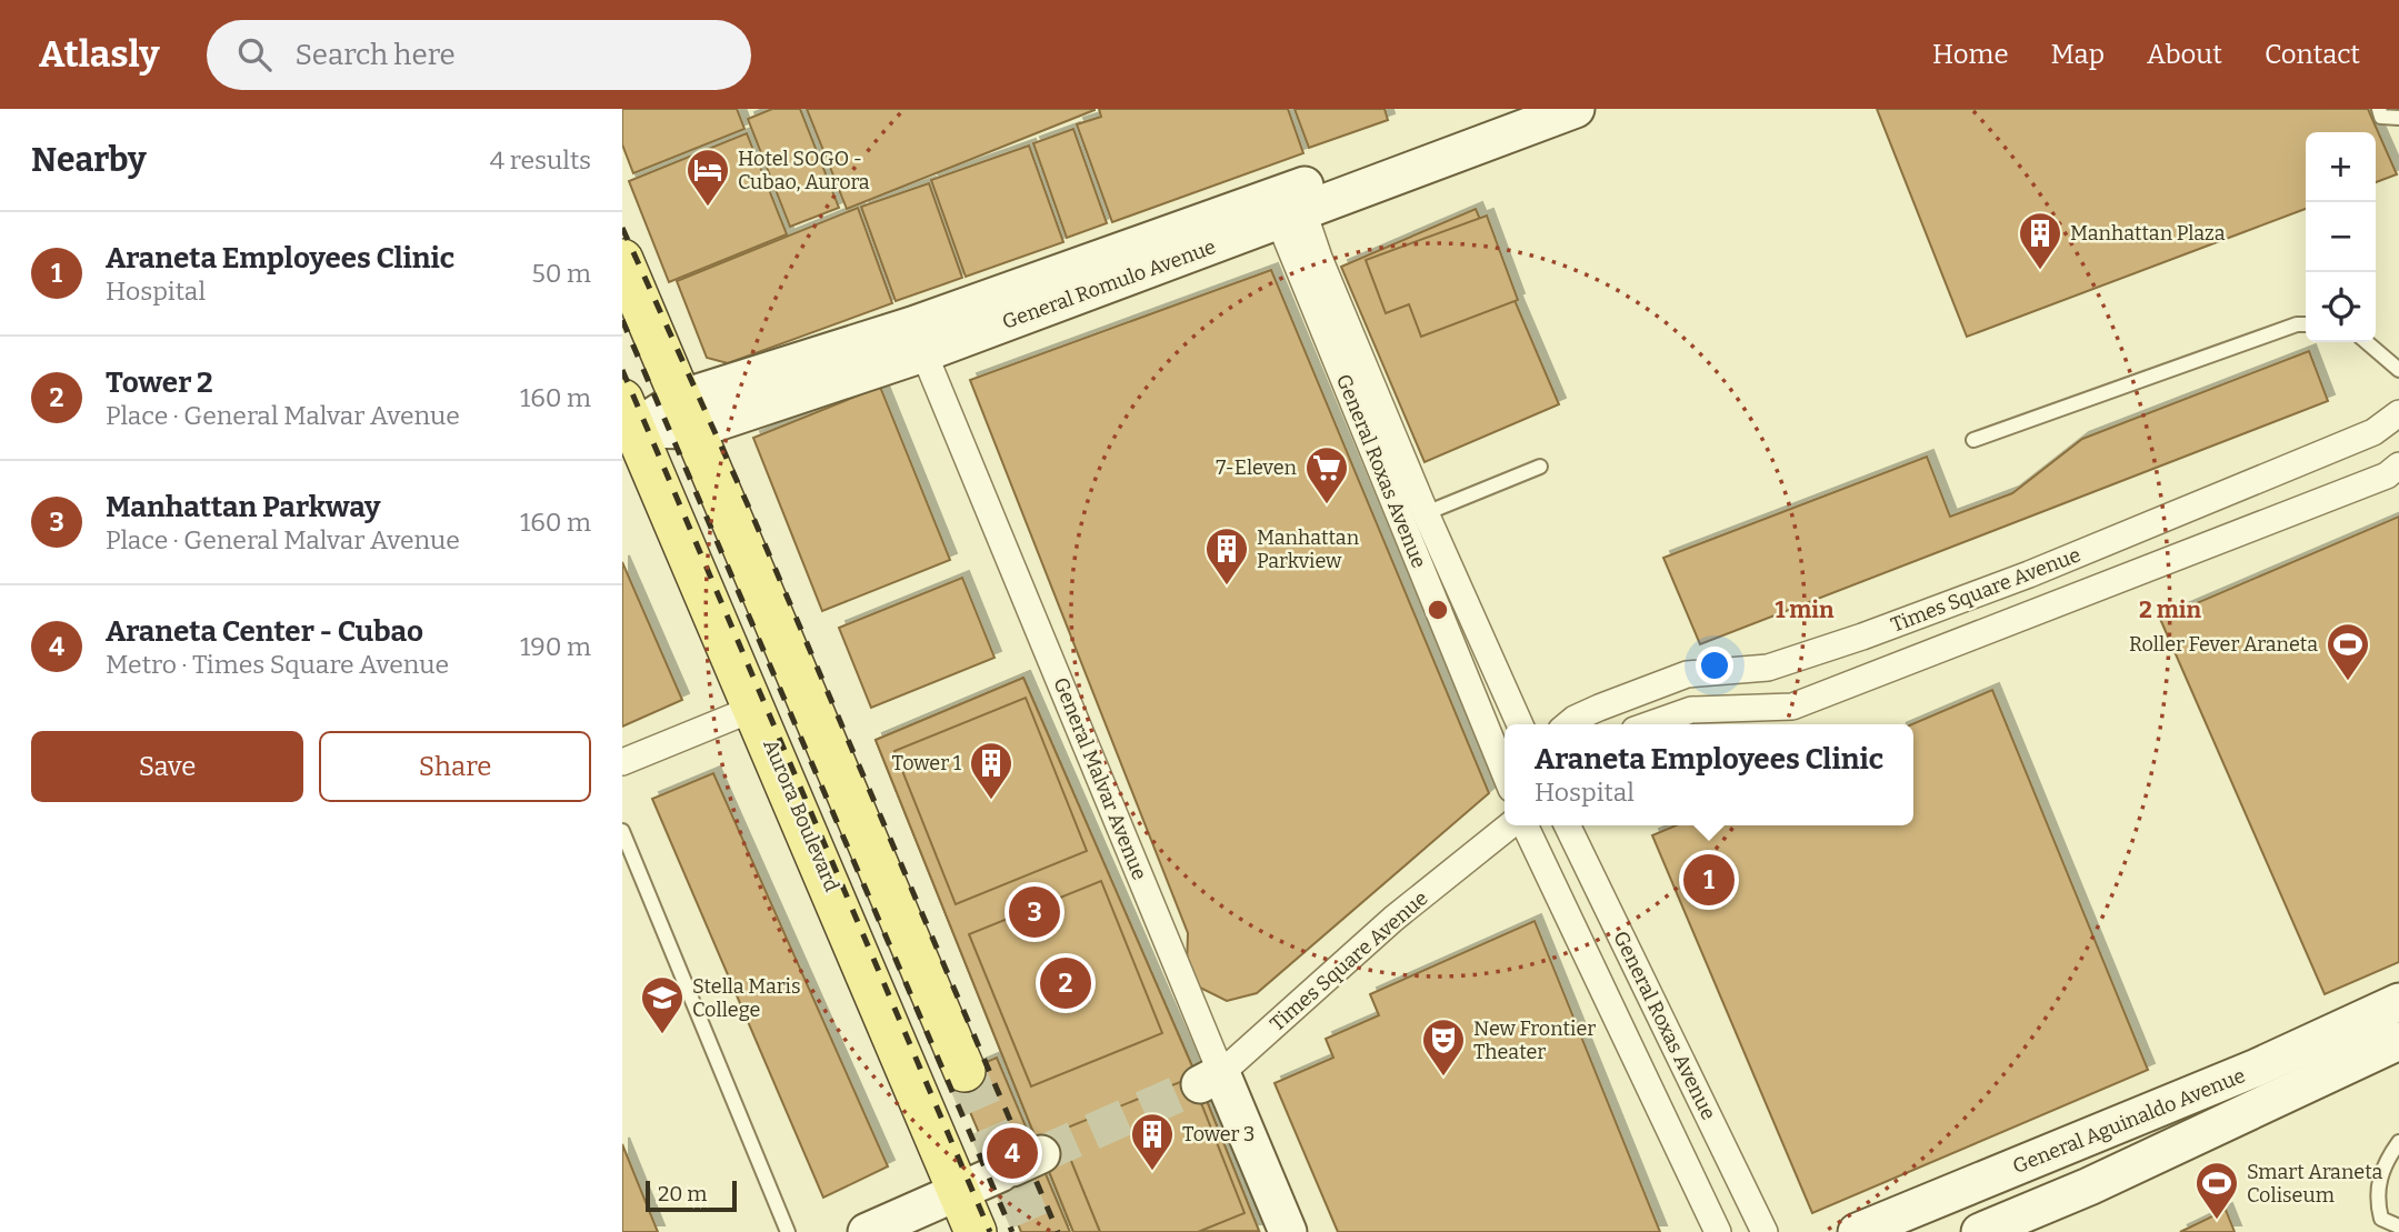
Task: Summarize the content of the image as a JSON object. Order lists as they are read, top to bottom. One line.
{"streets":{"main road":["Aurora Boulevard"],"street":["General Romulo Avenue","General Roxas Avenue","Times Square Avenue","General Malvar Avenue","General Aguinaldo Avenue"]},"crossings":[["General Romulo Avenue","General Roxas Avenue"],["General Romulo Avenue","General Malvar Avenue"],["General Romulo Avenue","Aurora Boulevard"],["Times Square Avenue","General Malvar Avenue"]],"places":{"hotel":["Hotel SOGO - Cubao, Aurora"],"building":["Manhattan Plaza","Manhattan Parkview","Tower 1","Tower 3"],"supermarket":["7-Eleven"],"sports":["Roller Fever Araneta","Smart Araneta Coliseum"],"school or university":["Stella Maris College"],"theatre":["New Frontier Theater"]},"scale_bar":"20 m","page":{"header":"Atlasly","search":"Search here","nav":["Home","Map","About","Contact"],"heading":["Nearby","4 results"],"map_buttons":["+","−"],"list":[{"mark":"1","name":"Araneta Employees Clinic","note":"Hospital","value":"50 m"},{"mark":"2","name":"Tower 2","note":"Place · General Malvar Avenue","value":"160 m"},{"mark":"3","name":"Manhattan Parkway","note":"Place · General Malvar Avenue","value":"160 m"},{"mark":"4","name":"Araneta Center - Cubao","note":"Metro · Times Square Avenue","value":"190 m"}],"buttons":["Save","Share"],"popup":["Araneta Employees Clinic","Hospital"],"pins":["1","3","2","4"],"scale":"20 m"},"rings":["1 min","2 min"]}
